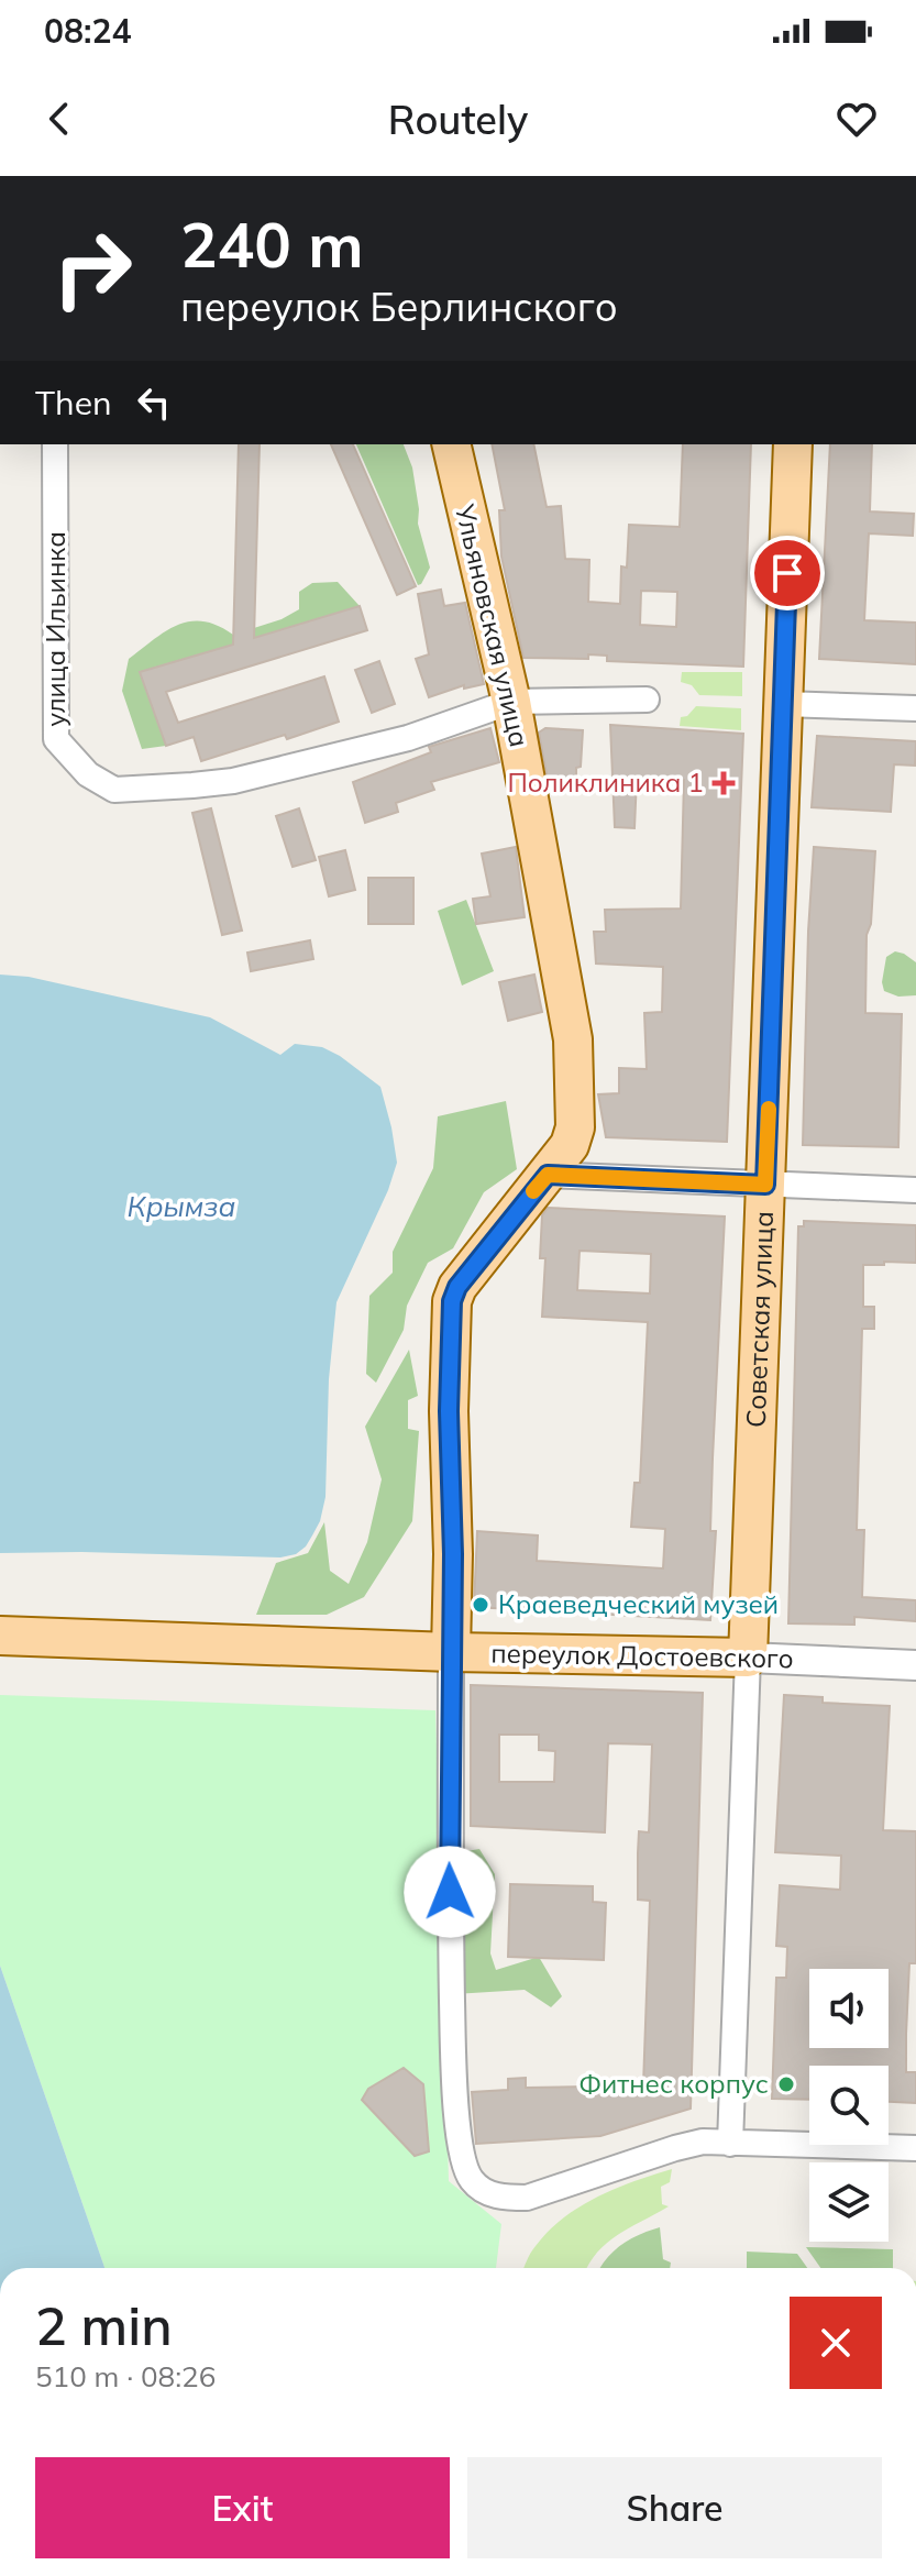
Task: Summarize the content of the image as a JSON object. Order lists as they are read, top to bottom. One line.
{"streets":{"main road":["Ульяновская улица","Советская улица","переулок Достоевского"],"street":["улица Ильинка"]},"crossings":[["Ульяновская улица","улица Ильинка"],["Ульяновская улица","Советская улица"],["Ульяновская улица","переулок Достоевского"],["Советская улица","переулок Достоевского"]],"water":["Крымза"],"places":{"health":["Поликлиника 1"],"other":["Краеведческий музей","Фитнес корпус"]},"page":{"status":"08:24","header":"Routely","turn":["240 m","переулок Берлинского"],"then":"Then","heading":["2 min","510 m · 08:26"],"buttons":["Exit","Share"]}}
